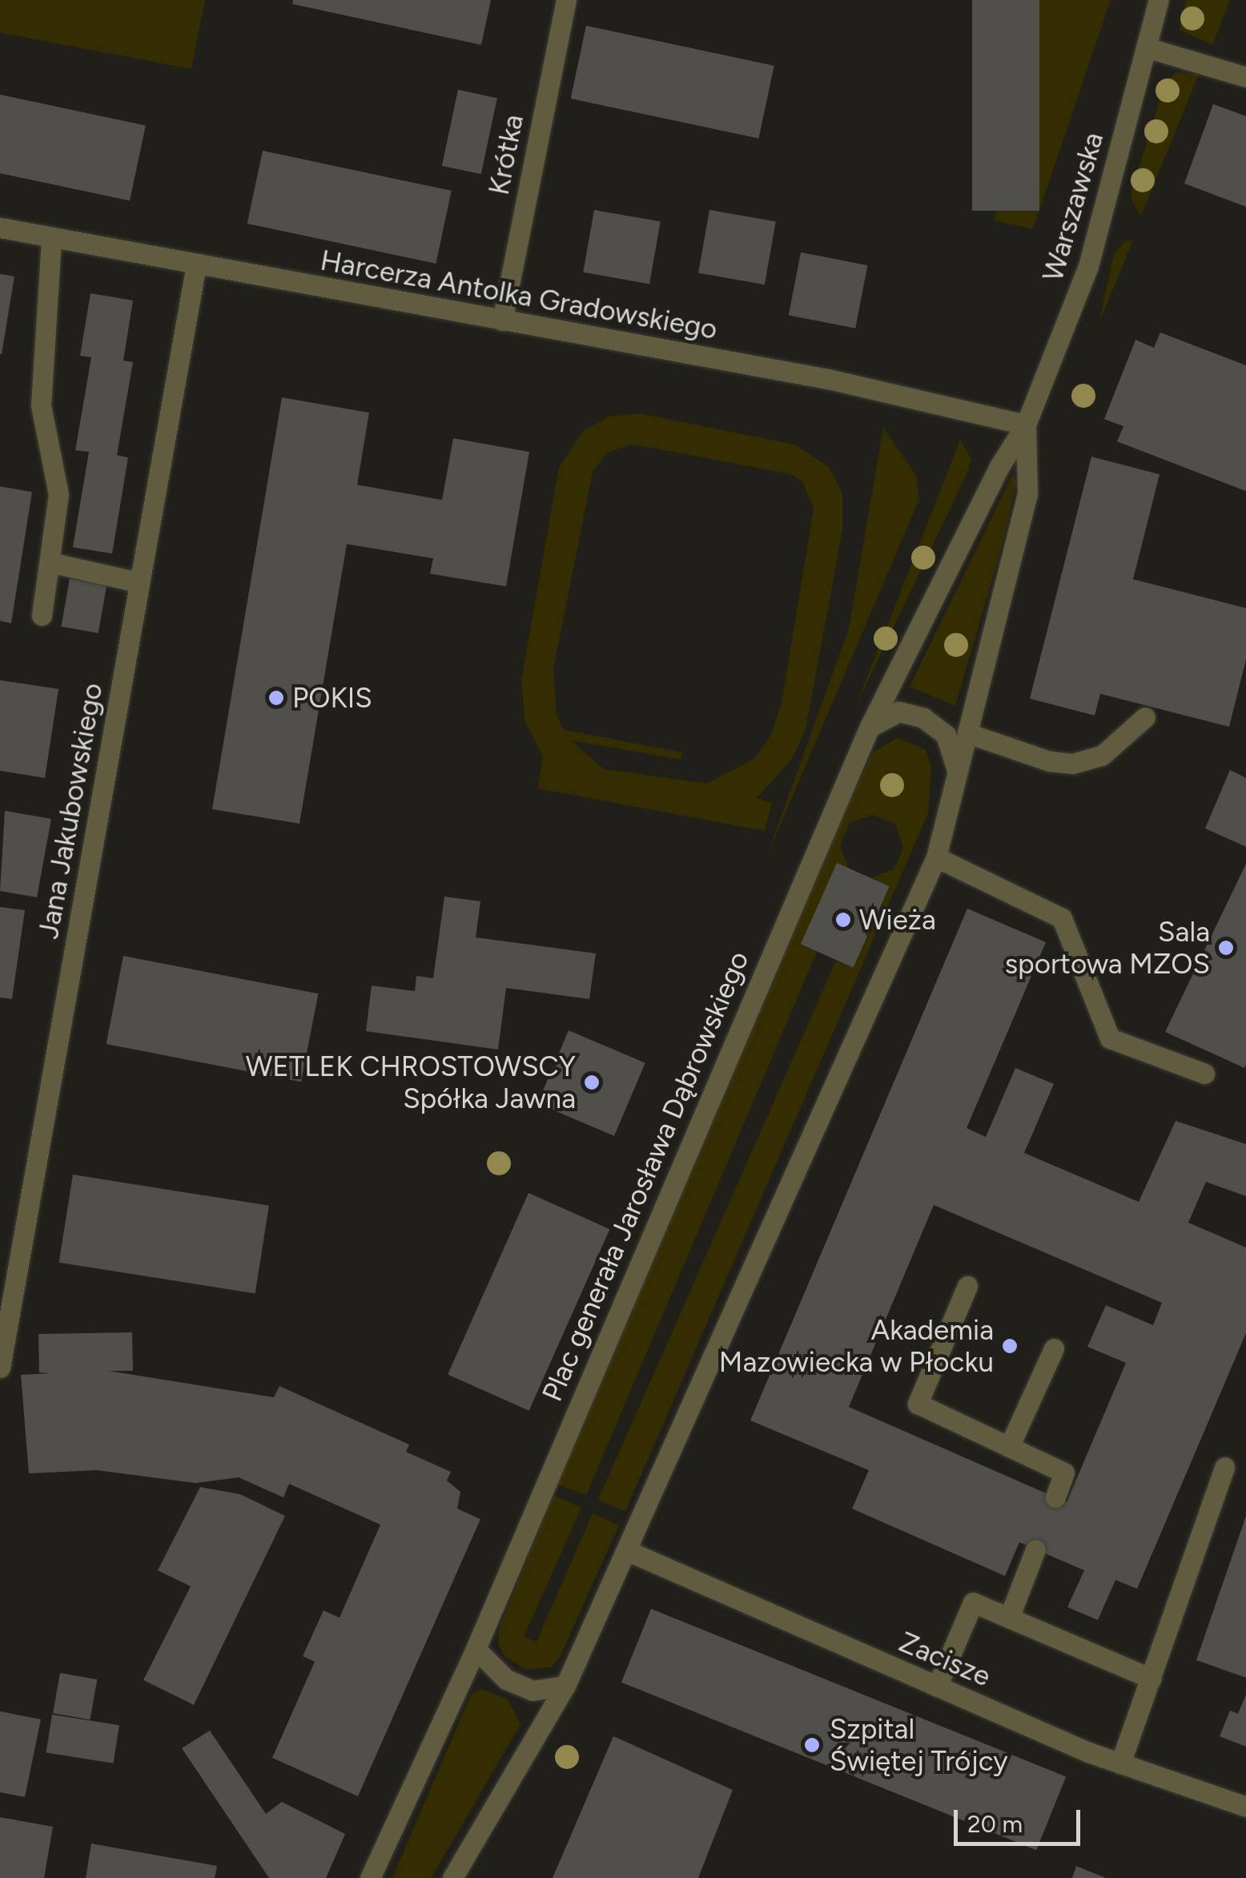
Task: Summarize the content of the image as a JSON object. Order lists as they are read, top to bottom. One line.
{"streets":{"street":["Krótka","Warszawska","Harcerza Antolka Gradowskiego","Jana Jakubowskiego","Plac generała Jarosława Dąbrowskiego","Zacisze"]},"crossings":[["Krótka","Harcerza Antolka Gradowskiego"],["Warszawska","Harcerza Antolka Gradowskiego"],["Warszawska","Plac generała Jarosława Dąbrowskiego"],["Harcerza Antolka Gradowskiego","Jana Jakubowskiego"],["Harcerza Antolka Gradowskiego","Plac generała Jarosława Dąbrowskiego"]],"places":["POKIS","Wieża","Sala sportowa MZOS","WETLEK CHROSTOWSCY Spółka Jawna","Akademia Mazowiecka w Płocku","Szpital Świętej Trójcy"],"scale_bar":"20 m"}
